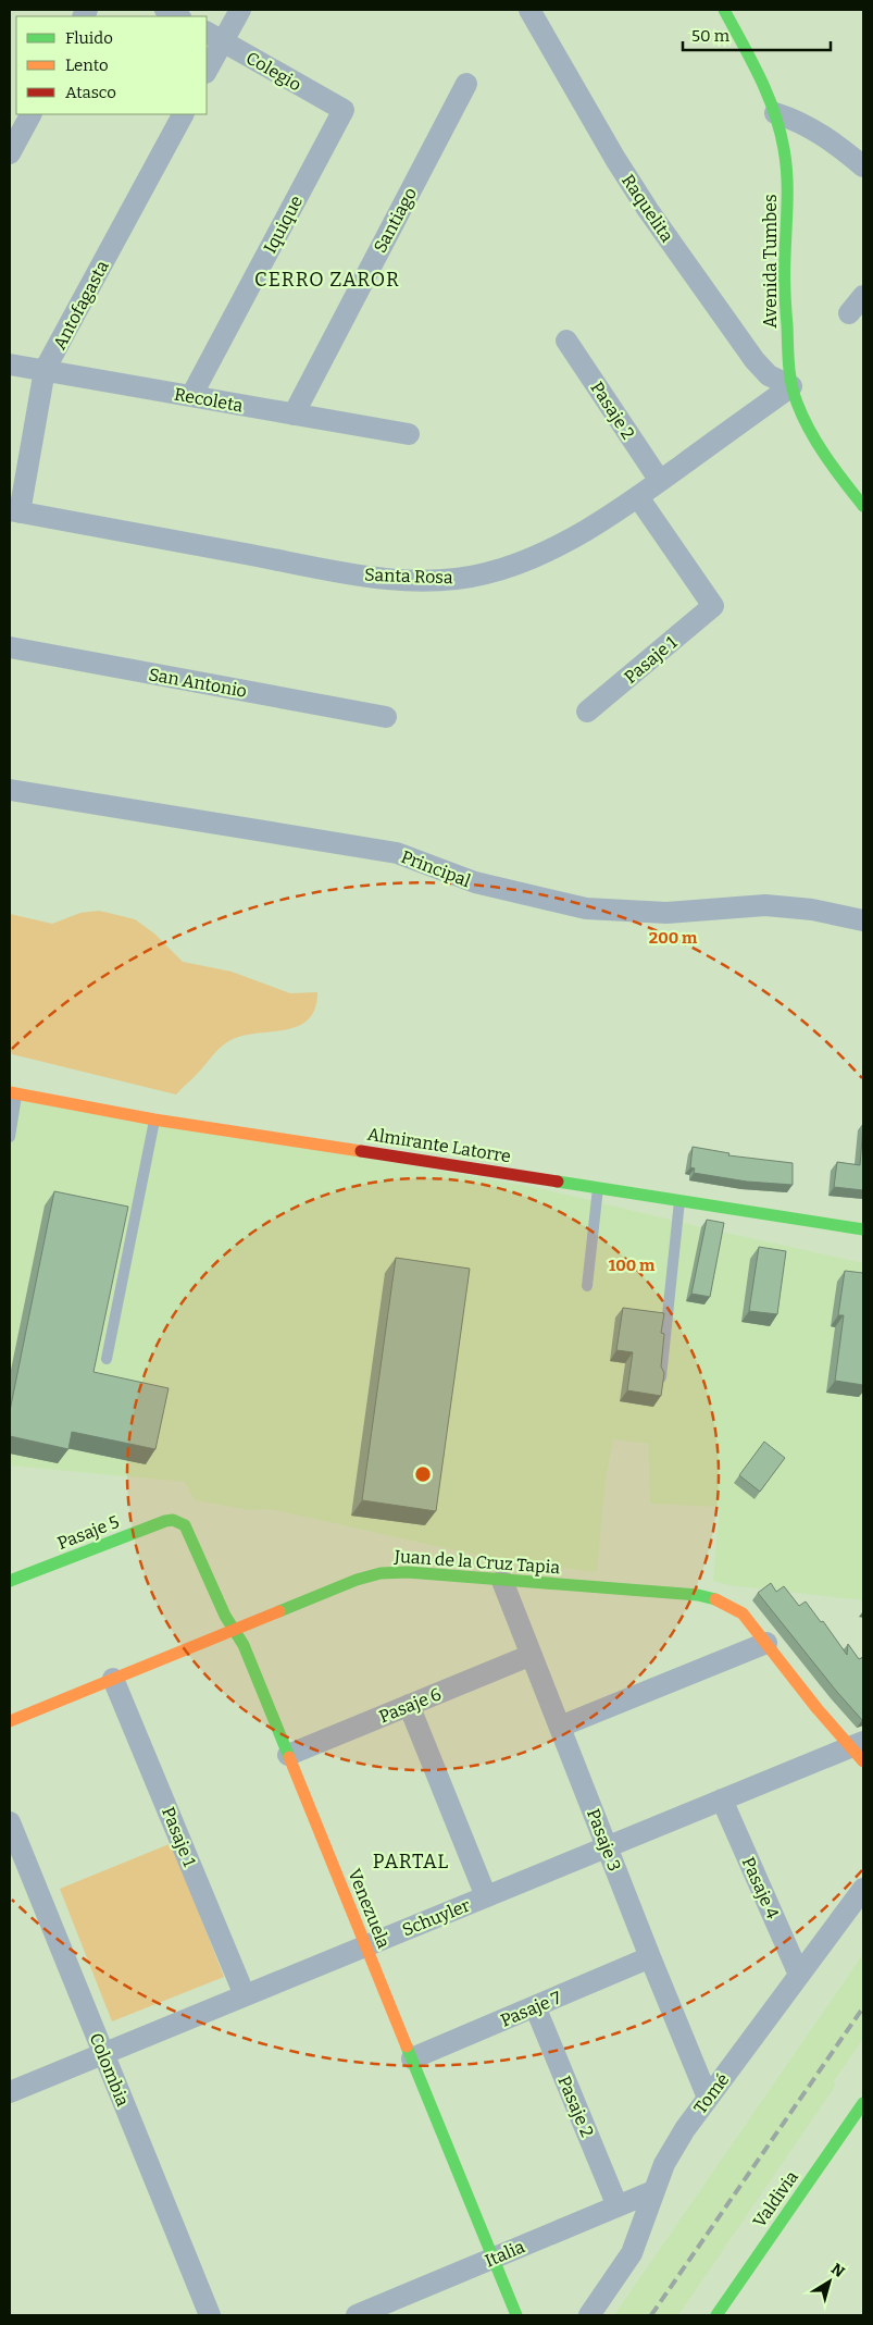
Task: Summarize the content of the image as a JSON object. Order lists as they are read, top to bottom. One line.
{"streets":{"street":["Colegio","Raquelita","Santiago","Iquique","Avenida Tumbes","Antofagasta","Recoleta","Pasaje 2","Santa Rosa","Pasaje 1","San Antonio","Principal","Almirante Latorre","Pasaje 5","Juan de la Cruz Tapia","Pasaje 6","Pasaje 3","Pasaje 4","Venezuela","Schuyler","Pasaje 7","Colombia","Tomé","Valdivia","Italia"]},"crossings":[["Colegio","Iquique"],["Raquelita","Avenida Tumbes"],["Raquelita","Santa Rosa"],["Santiago","Recoleta"],["Iquique","Recoleta"],["Avenida Tumbes","Santa Rosa"],["Antofagasta","Recoleta"],["Antofagasta","Santa Rosa"],["Pasaje 2","Santa Rosa"],["Pasaje 2","Pasaje 7"],["Pasaje 2","Italia"],["Santa Rosa","Pasaje 1"],["Pasaje 1","Juan de la Cruz Tapia"],["Pasaje 1","Schuyler"],["Pasaje 5","Venezuela"],["Juan de la Cruz Tapia","Pasaje 3"],["Juan de la Cruz Tapia","Venezuela"],["Juan de la Cruz Tapia","Schuyler"],["Pasaje 6","Pasaje 3"],["Pasaje 6","Venezuela"],["Pasaje 3","Schuyler"],["Pasaje 3","Pasaje 7"],["Pasaje 3","Tomé"],["Pasaje 4","Schuyler"],["Pasaje 4","Tomé"],["Venezuela","Schuyler"],["Venezuela","Pasaje 7"],["Venezuela","Italia"],["Schuyler","Colombia"],["Tomé","Italia"]],"districts":["CERRO ZAROR","PARTAL"],"legend":["Fluido","Lento","Atasco"],"scale_bar":"50 m","north":"top right","rings":["200 m","100 m"]}
